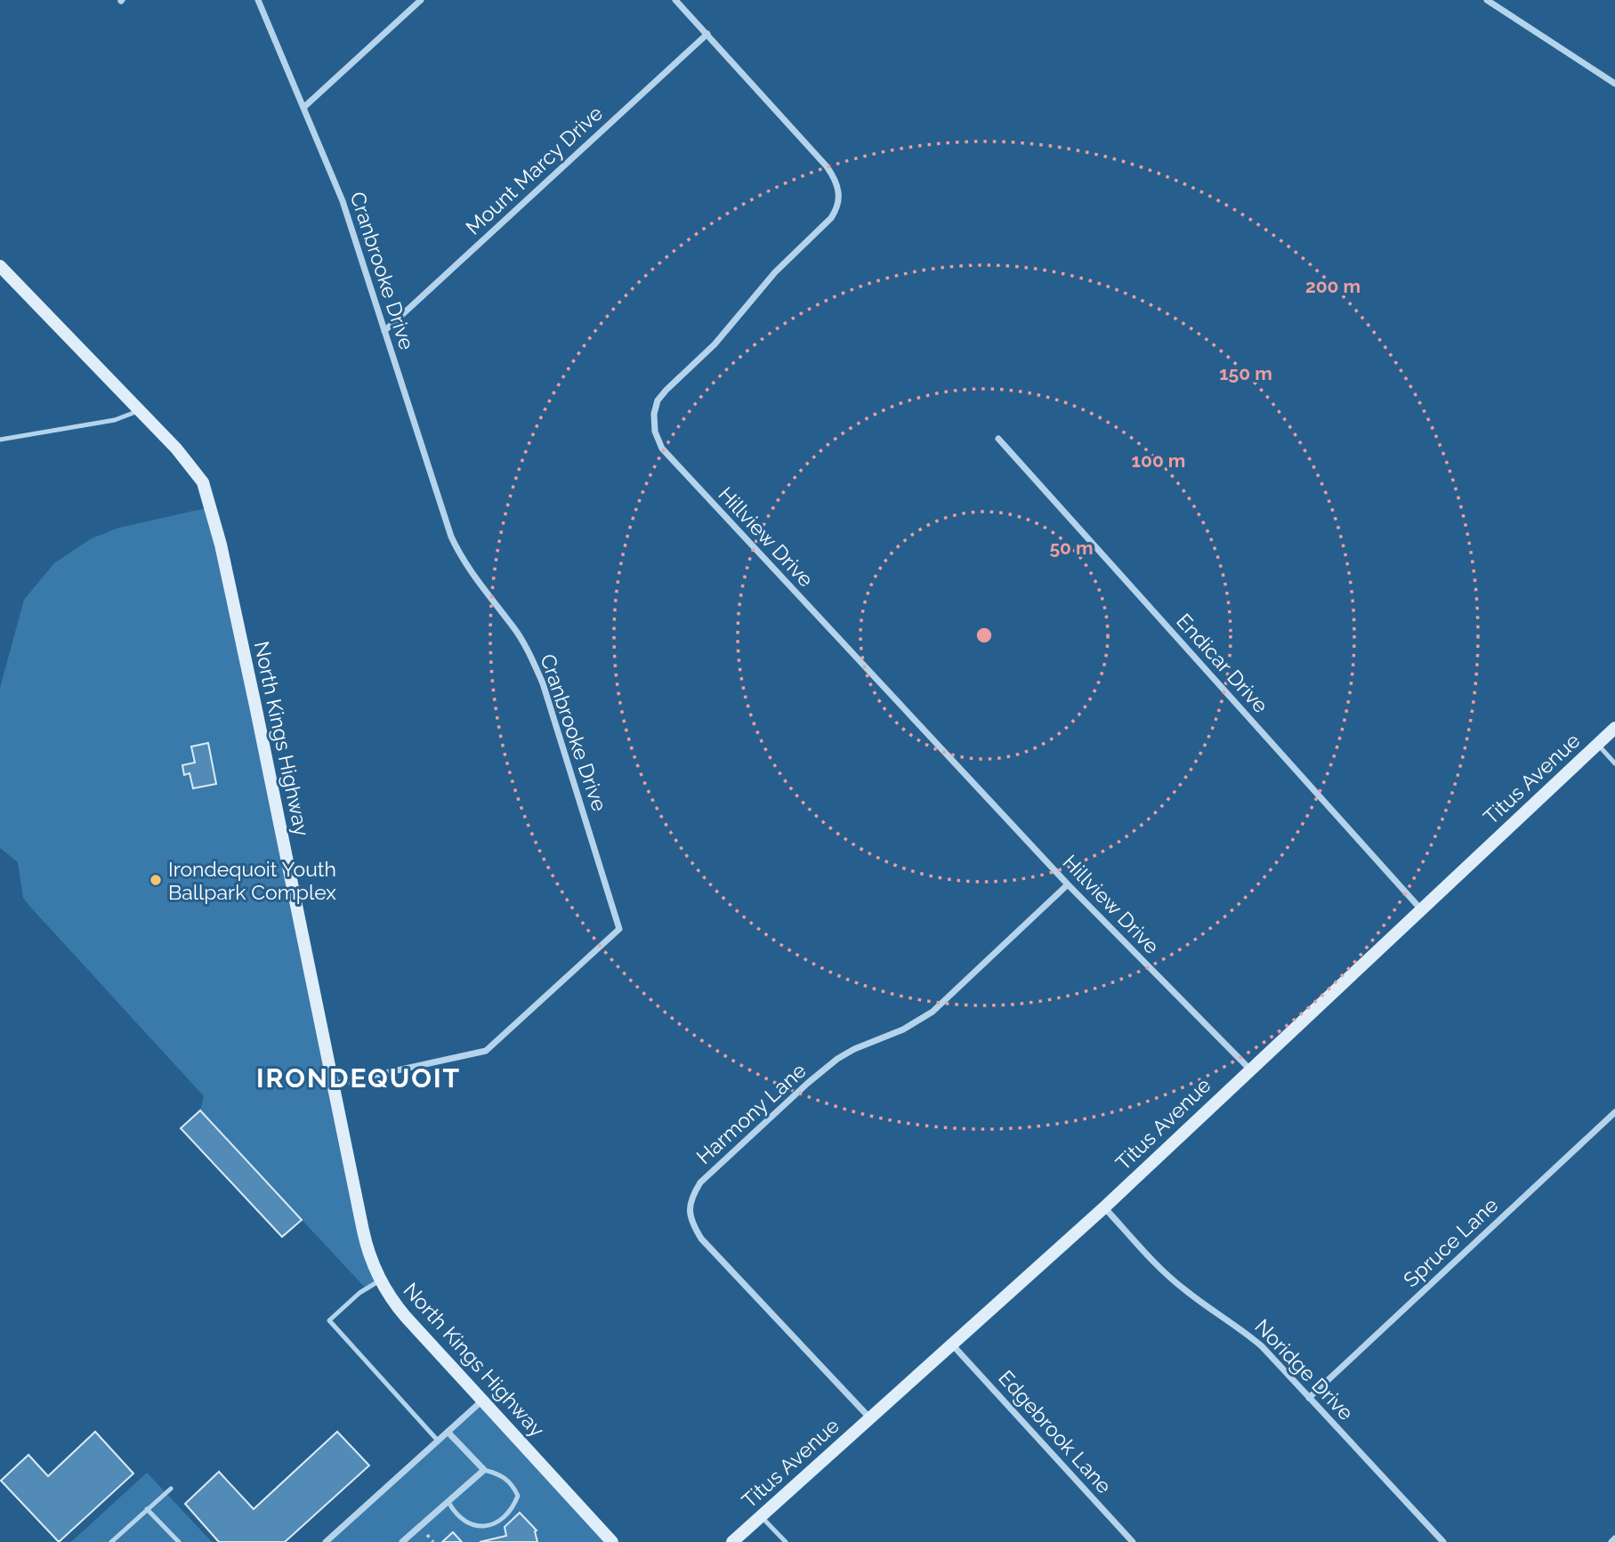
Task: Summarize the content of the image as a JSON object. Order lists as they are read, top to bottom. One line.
{"streets":{"street":["Mount Marcy Drive","Cranbrooke Drive","Hillview Drive","Endicar Drive","North Kings Highway","Titus Avenue","Harmony Lane","Spruce Lane","Noridge Drive","Edgebrook Lane"]},"crossings":[["Mount Marcy Drive","Cranbrooke Drive"],["Mount Marcy Drive","Hillview Drive"],["Cranbrooke Drive","North Kings Highway"],["Hillview Drive","Titus Avenue"],["Hillview Drive","Harmony Lane"],["Endicar Drive","Titus Avenue"],["Titus Avenue","Harmony Lane"],["Titus Avenue","Noridge Drive"],["Titus Avenue","Edgebrook Lane"],["Spruce Lane","Noridge Drive"]],"districts":["IRONDEQUOIT"],"places":["Irondequoit Youth Ballpark Complex"],"rings":["200 m","150 m","100 m","50 m"]}
